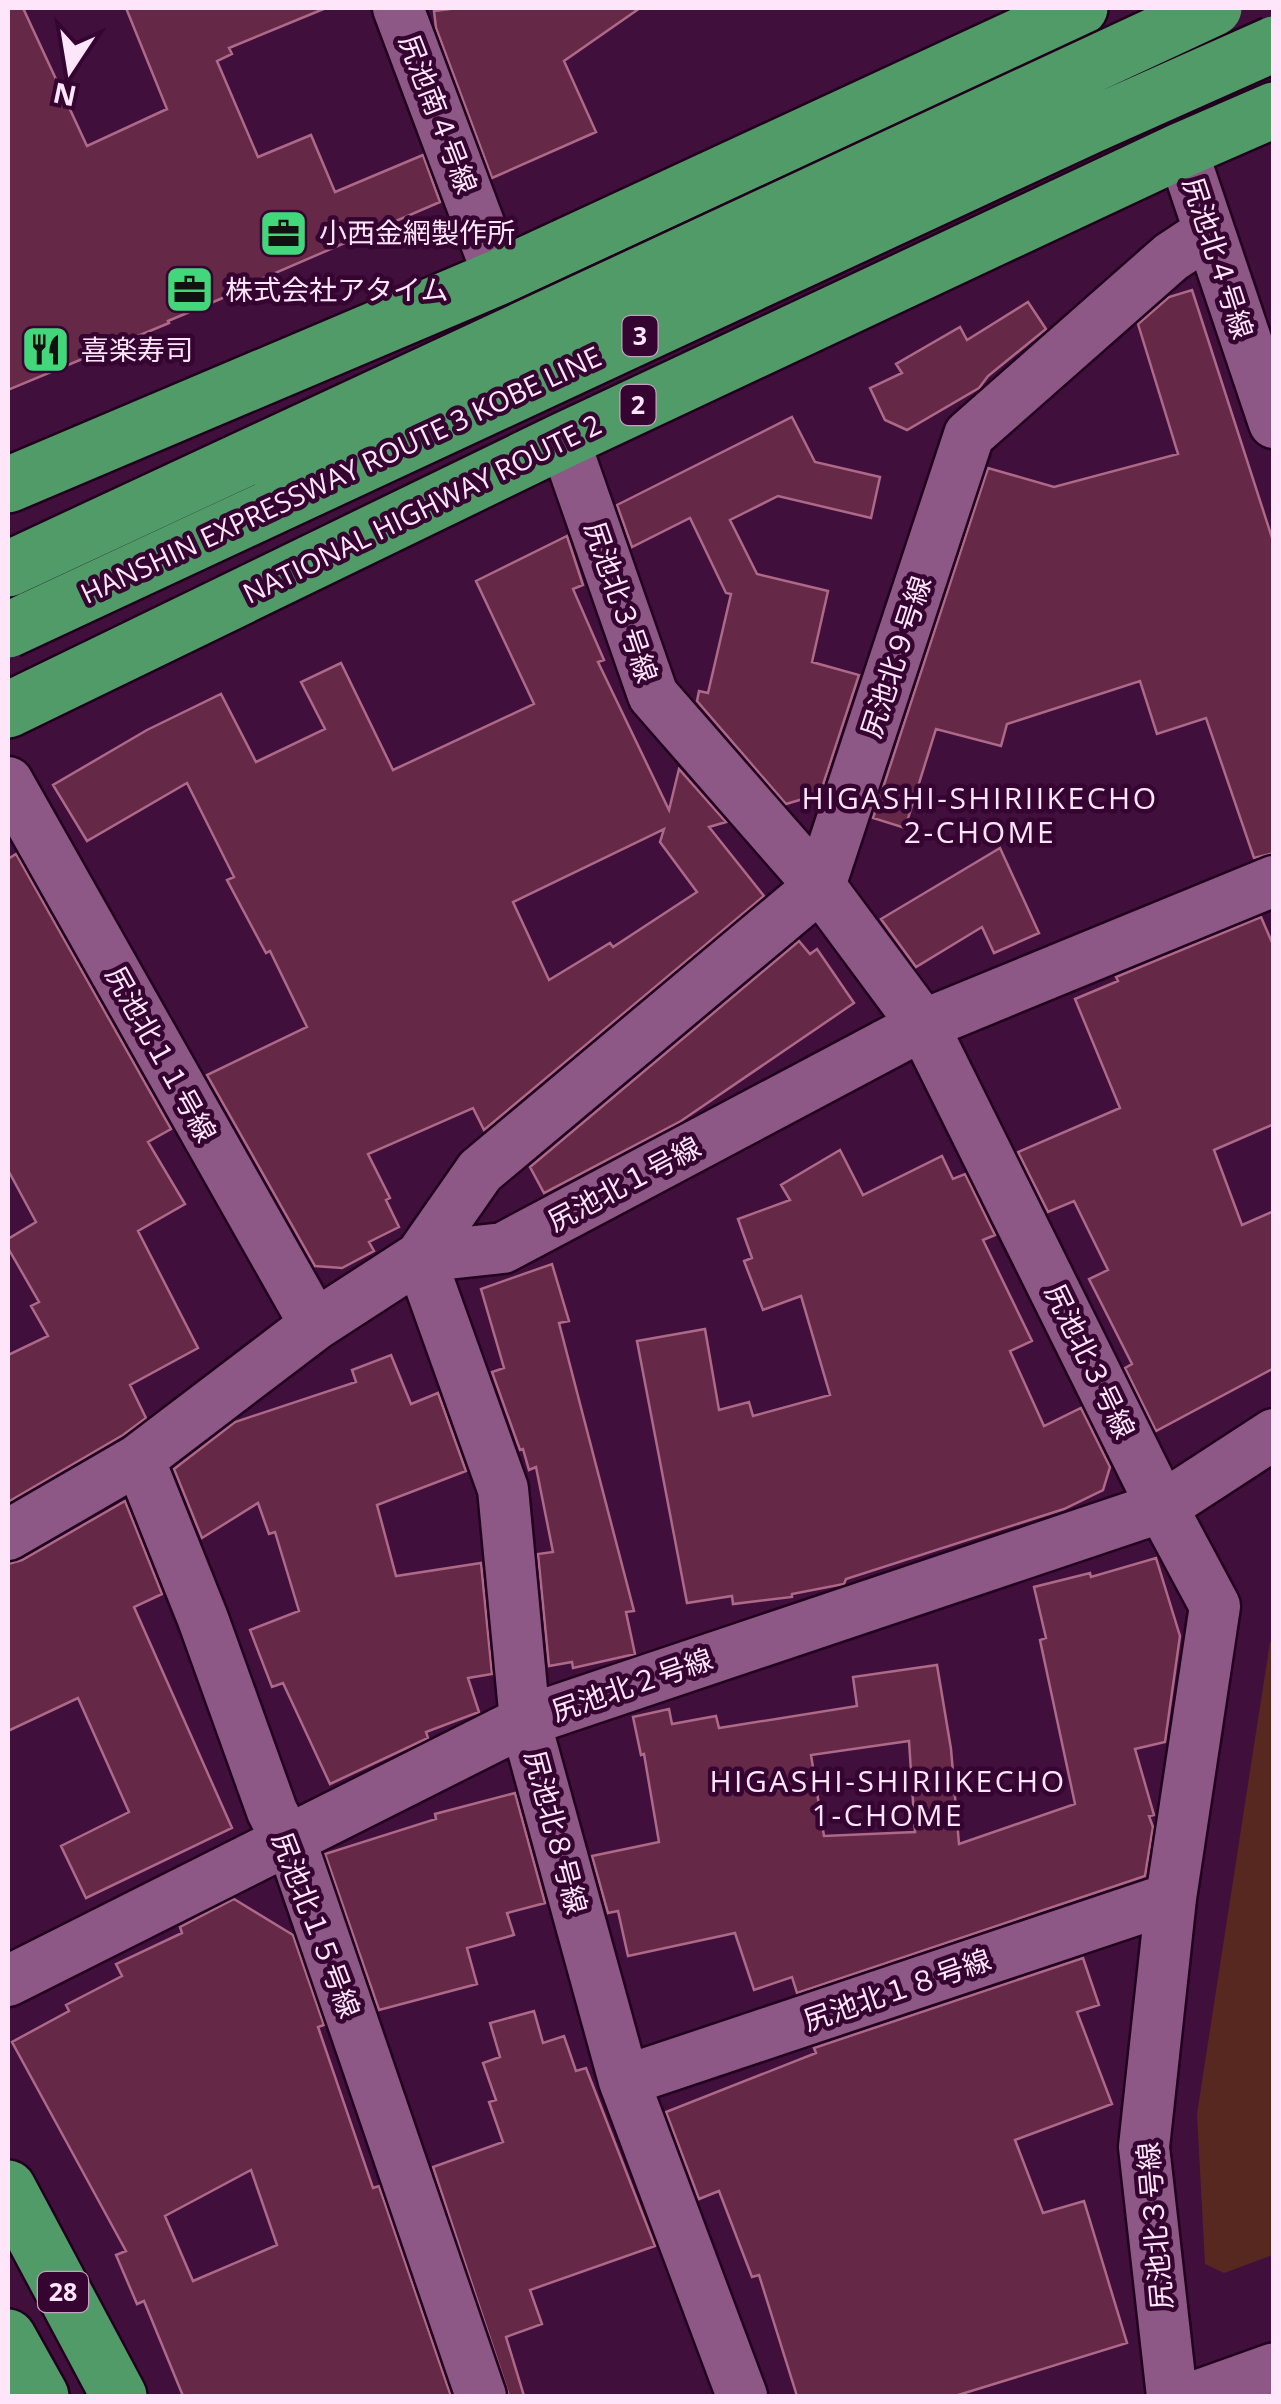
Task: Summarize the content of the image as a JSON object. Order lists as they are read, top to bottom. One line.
{"streets":{"highway":["3","2","HANSHIN EXPRESSWAY ROUTE 3 KOBE LINE","NATIONAL HIGHWAY ROUTE 2","28"],"street":["尻池南４号線","尻池北４号線","尻池北３号線","尻池北９号線","尻池北１１号線","尻池北１号線","尻池北２号線","尻池北８号線","尻池北１５号線","尻池北１８号線"]},"crossings":[["尻池北４号線","NATIONAL HIGHWAY ROUTE 2"],["尻池北４号線","尻池北９号線"],["NATIONAL HIGHWAY ROUTE 2","尻池北３号線"],["尻池北３号線","尻池北９号線"],["尻池北３号線","尻池北１号線"],["尻池北３号線","尻池北２号線"],["尻池北３号線","尻池北１８号線"],["尻池北１１号線","尻池北１号線"],["尻池北１号線","尻池北８号線"],["尻池北１号線","尻池北１５号線"],["尻池北２号線","尻池北８号線"],["尻池北２号線","尻池北１５号線"],["尻池北８号線","尻池北１８号線"]],"districts":["HIGASHI-SHIRIIKECHO 2-CHOME","HIGASHI-SHIRIIKECHO 1-CHOME"],"places":{"office":["小西金網製作所","株式会社アタイム"],"restaurant":["喜楽寿司"]},"north":"bottom"}
